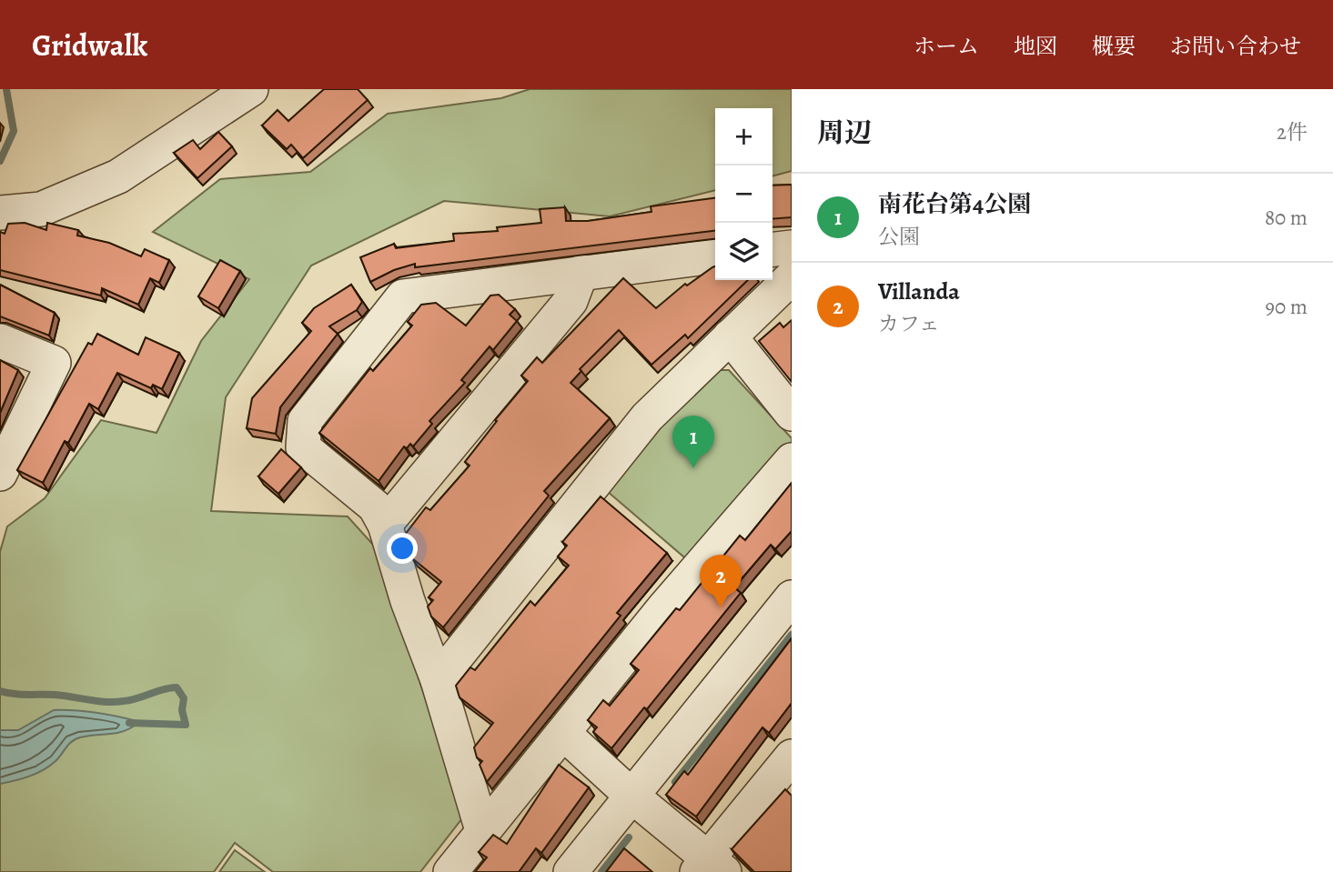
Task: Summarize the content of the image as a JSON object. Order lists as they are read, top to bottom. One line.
{"page":{"header":"Gridwalk","nav":["ホーム","地図","概要","お問い合わせ"],"heading":["周辺","2件"],"map_buttons":["+","−"],"list":[{"mark":"1","name":"南花台第4公園","note":"公園","value":"80 m"},{"mark":"2","name":"Villanda","note":"カフェ","value":"90 m"}],"pins":["1","2"]}}
